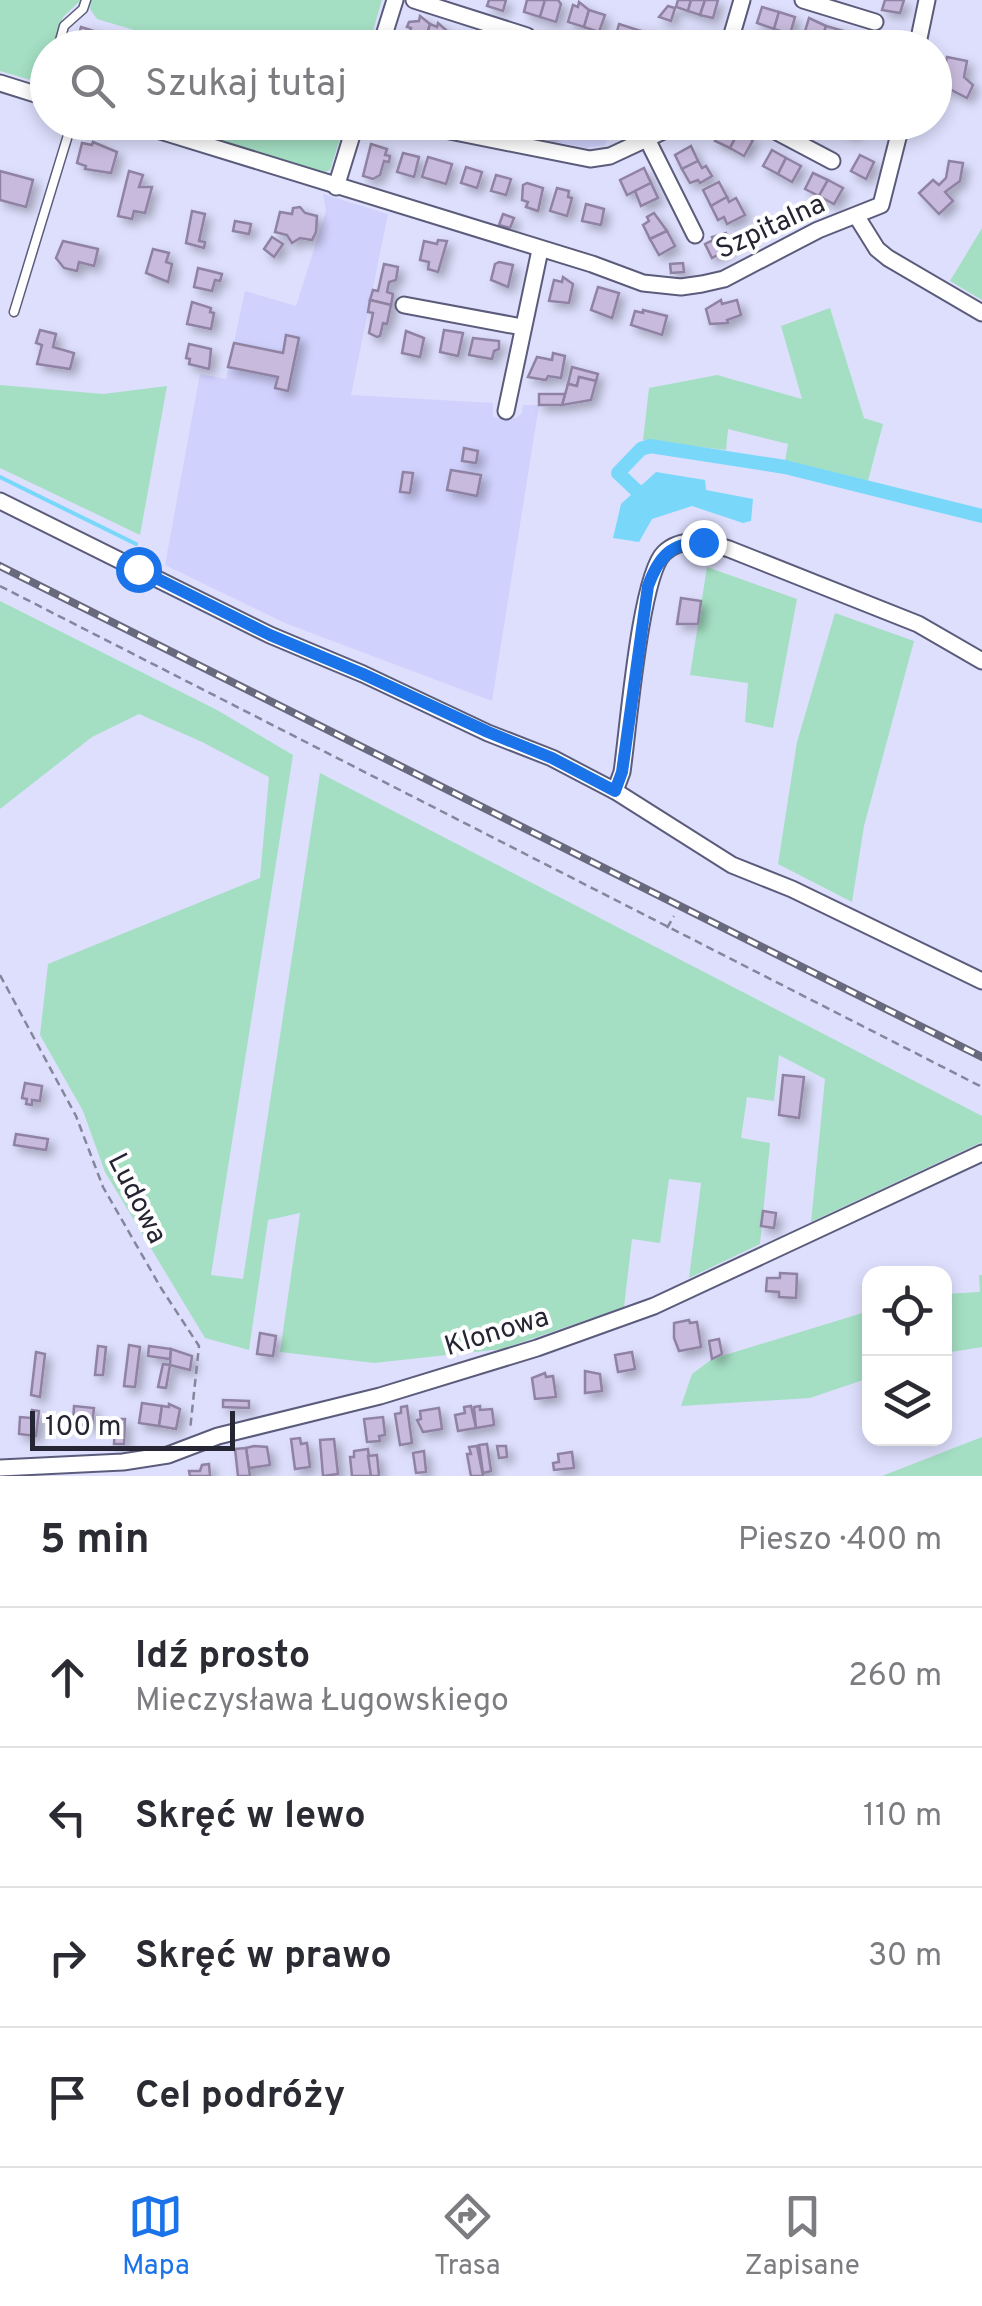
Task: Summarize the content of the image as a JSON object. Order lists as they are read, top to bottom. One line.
{"streets":{"street":["Szpitalna","Klonowa"],"path":["Ludowa"]},"crossings":[["Ludowa","Klonowa"]],"scale_bar":"100 m","page":{"search":"Szukaj tutaj","scale":"100 m","heading":["5 min","Pieszo · 400 m"],"list":[["Idź prosto","Mieczysława Ługowskiego","260 m"],["Skręć w lewo","110 m"],["Skręć w prawo","30 m"],"Cel podróży"],"nav":["Mapa","Trasa","Zapisane"]}}
